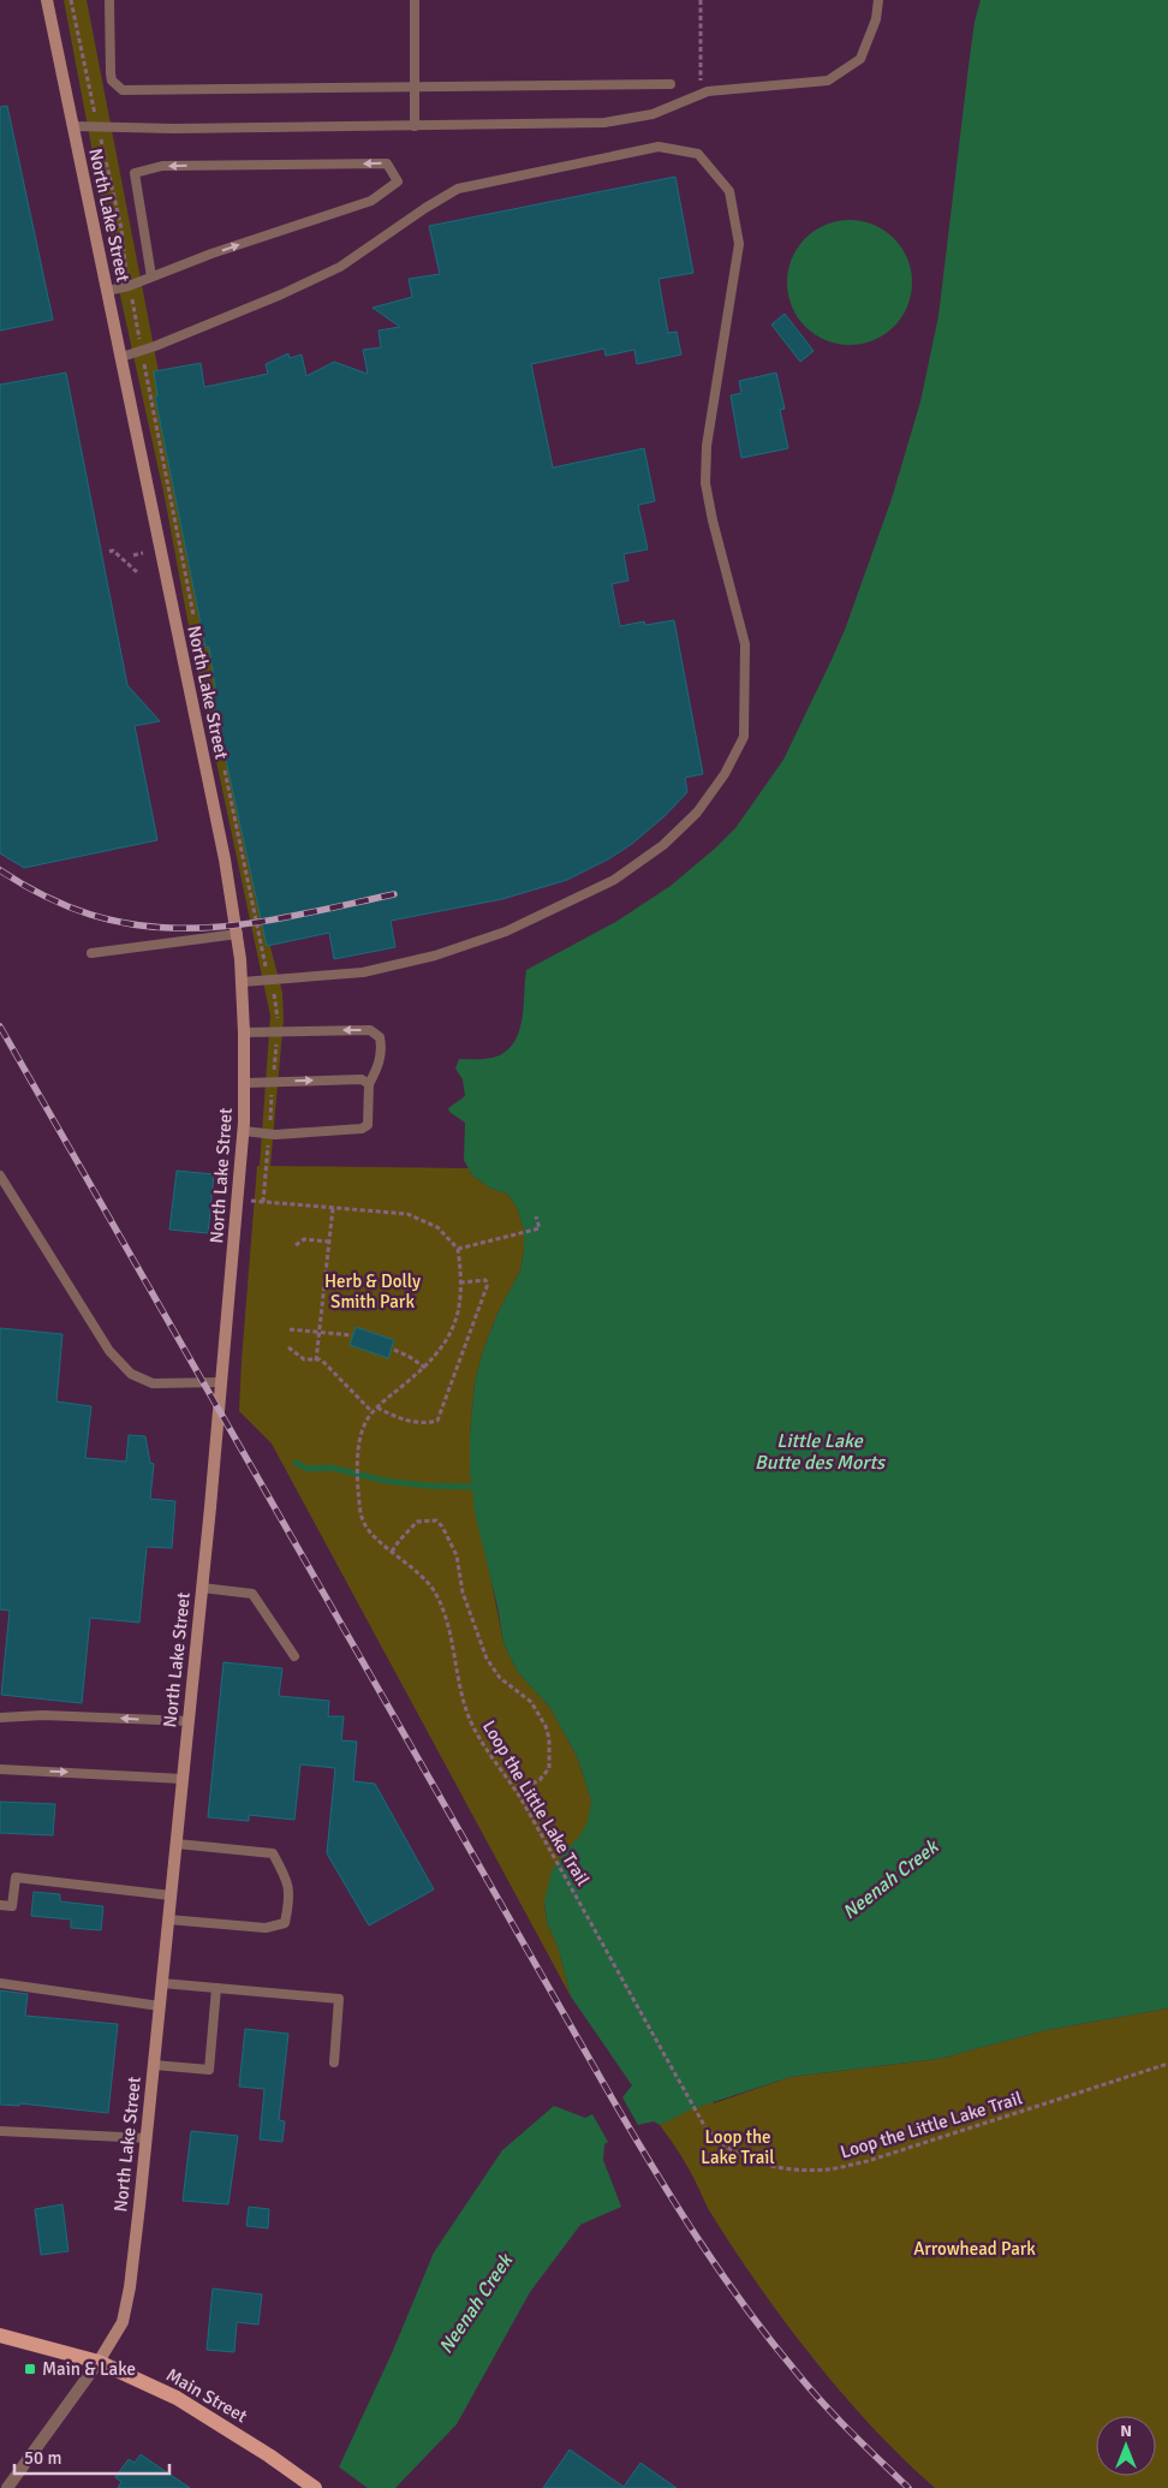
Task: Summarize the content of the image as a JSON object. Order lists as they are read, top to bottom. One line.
{"streets":{"main road":["North Lake Street","Main Street"],"path":["Loop the Little Lake Trail"]},"crossings":[["North Lake Street","Main Street"]],"water":["Little Lake Butte des Morts","Neenah Creek"],"parks":["Herb & Dolly Smith Park","Loop the Lake Trail","Arrowhead Park"],"places":{"transit":["Main & Lake"]},"scale_bar":"50 m","north":"top"}
